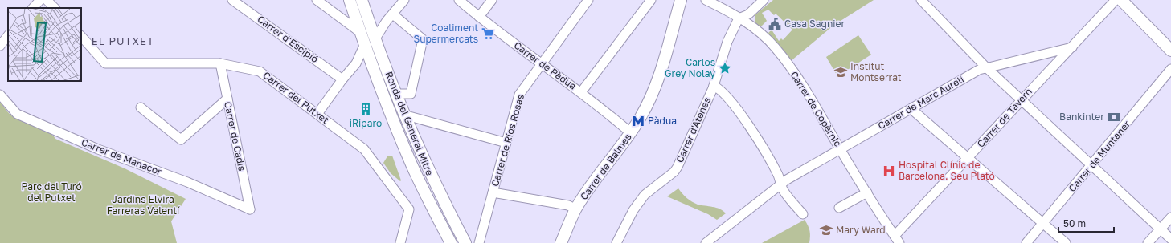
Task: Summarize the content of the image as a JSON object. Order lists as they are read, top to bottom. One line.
{"streets":{"main road":["Ronda del General Mitre","Carrer de Balmes"],"street":["Carrer d'Escipió","Carrer de Pàdua","Carrer del Putxet","Carrer de Marc Aureli","Carrer de Copèrnic","Carrer de Tavern","Carrer d'Atenes","Carrer de Cadis","Carrer de Ríos Rosas","Carrer de Muntaner","Carrer de Manacor"]},"crossings":[["Carrer de Pàdua","Carrer de Ríos Rosas"],["Carrer de Pàdua","Carrer de Balmes"],["Carrer del Putxet","Carrer de Cadis"],["Carrer de Marc Aureli","Carrer de Copèrnic"],["Carrer de Marc Aureli","Carrer de Tavern"],["Carrer de Copèrnic","Carrer de Tavern"],["Carrer de Copèrnic","Carrer d'Atenes"],["Carrer de Cadis","Carrer de Manacor"]],"districts":["EL PUTXET"],"parks":["Parc del Turó del Putxet","Jardins Elvira Farreras Valentí"],"places":{"public building":["Casa Sagnier"],"supermarket":["Coaliment Supermercats"],"place":["Carlos Grey Nolay"],"school or university":["Institut Montserrat","Mary Ward"],"building":["iRiparo"],"bank":["Bankinter"],"metro station":["Pàdua"],"hospital":["Hospital Clínic de Barcelona. Seu Plató"]},"scale_bar":"50 m"}
